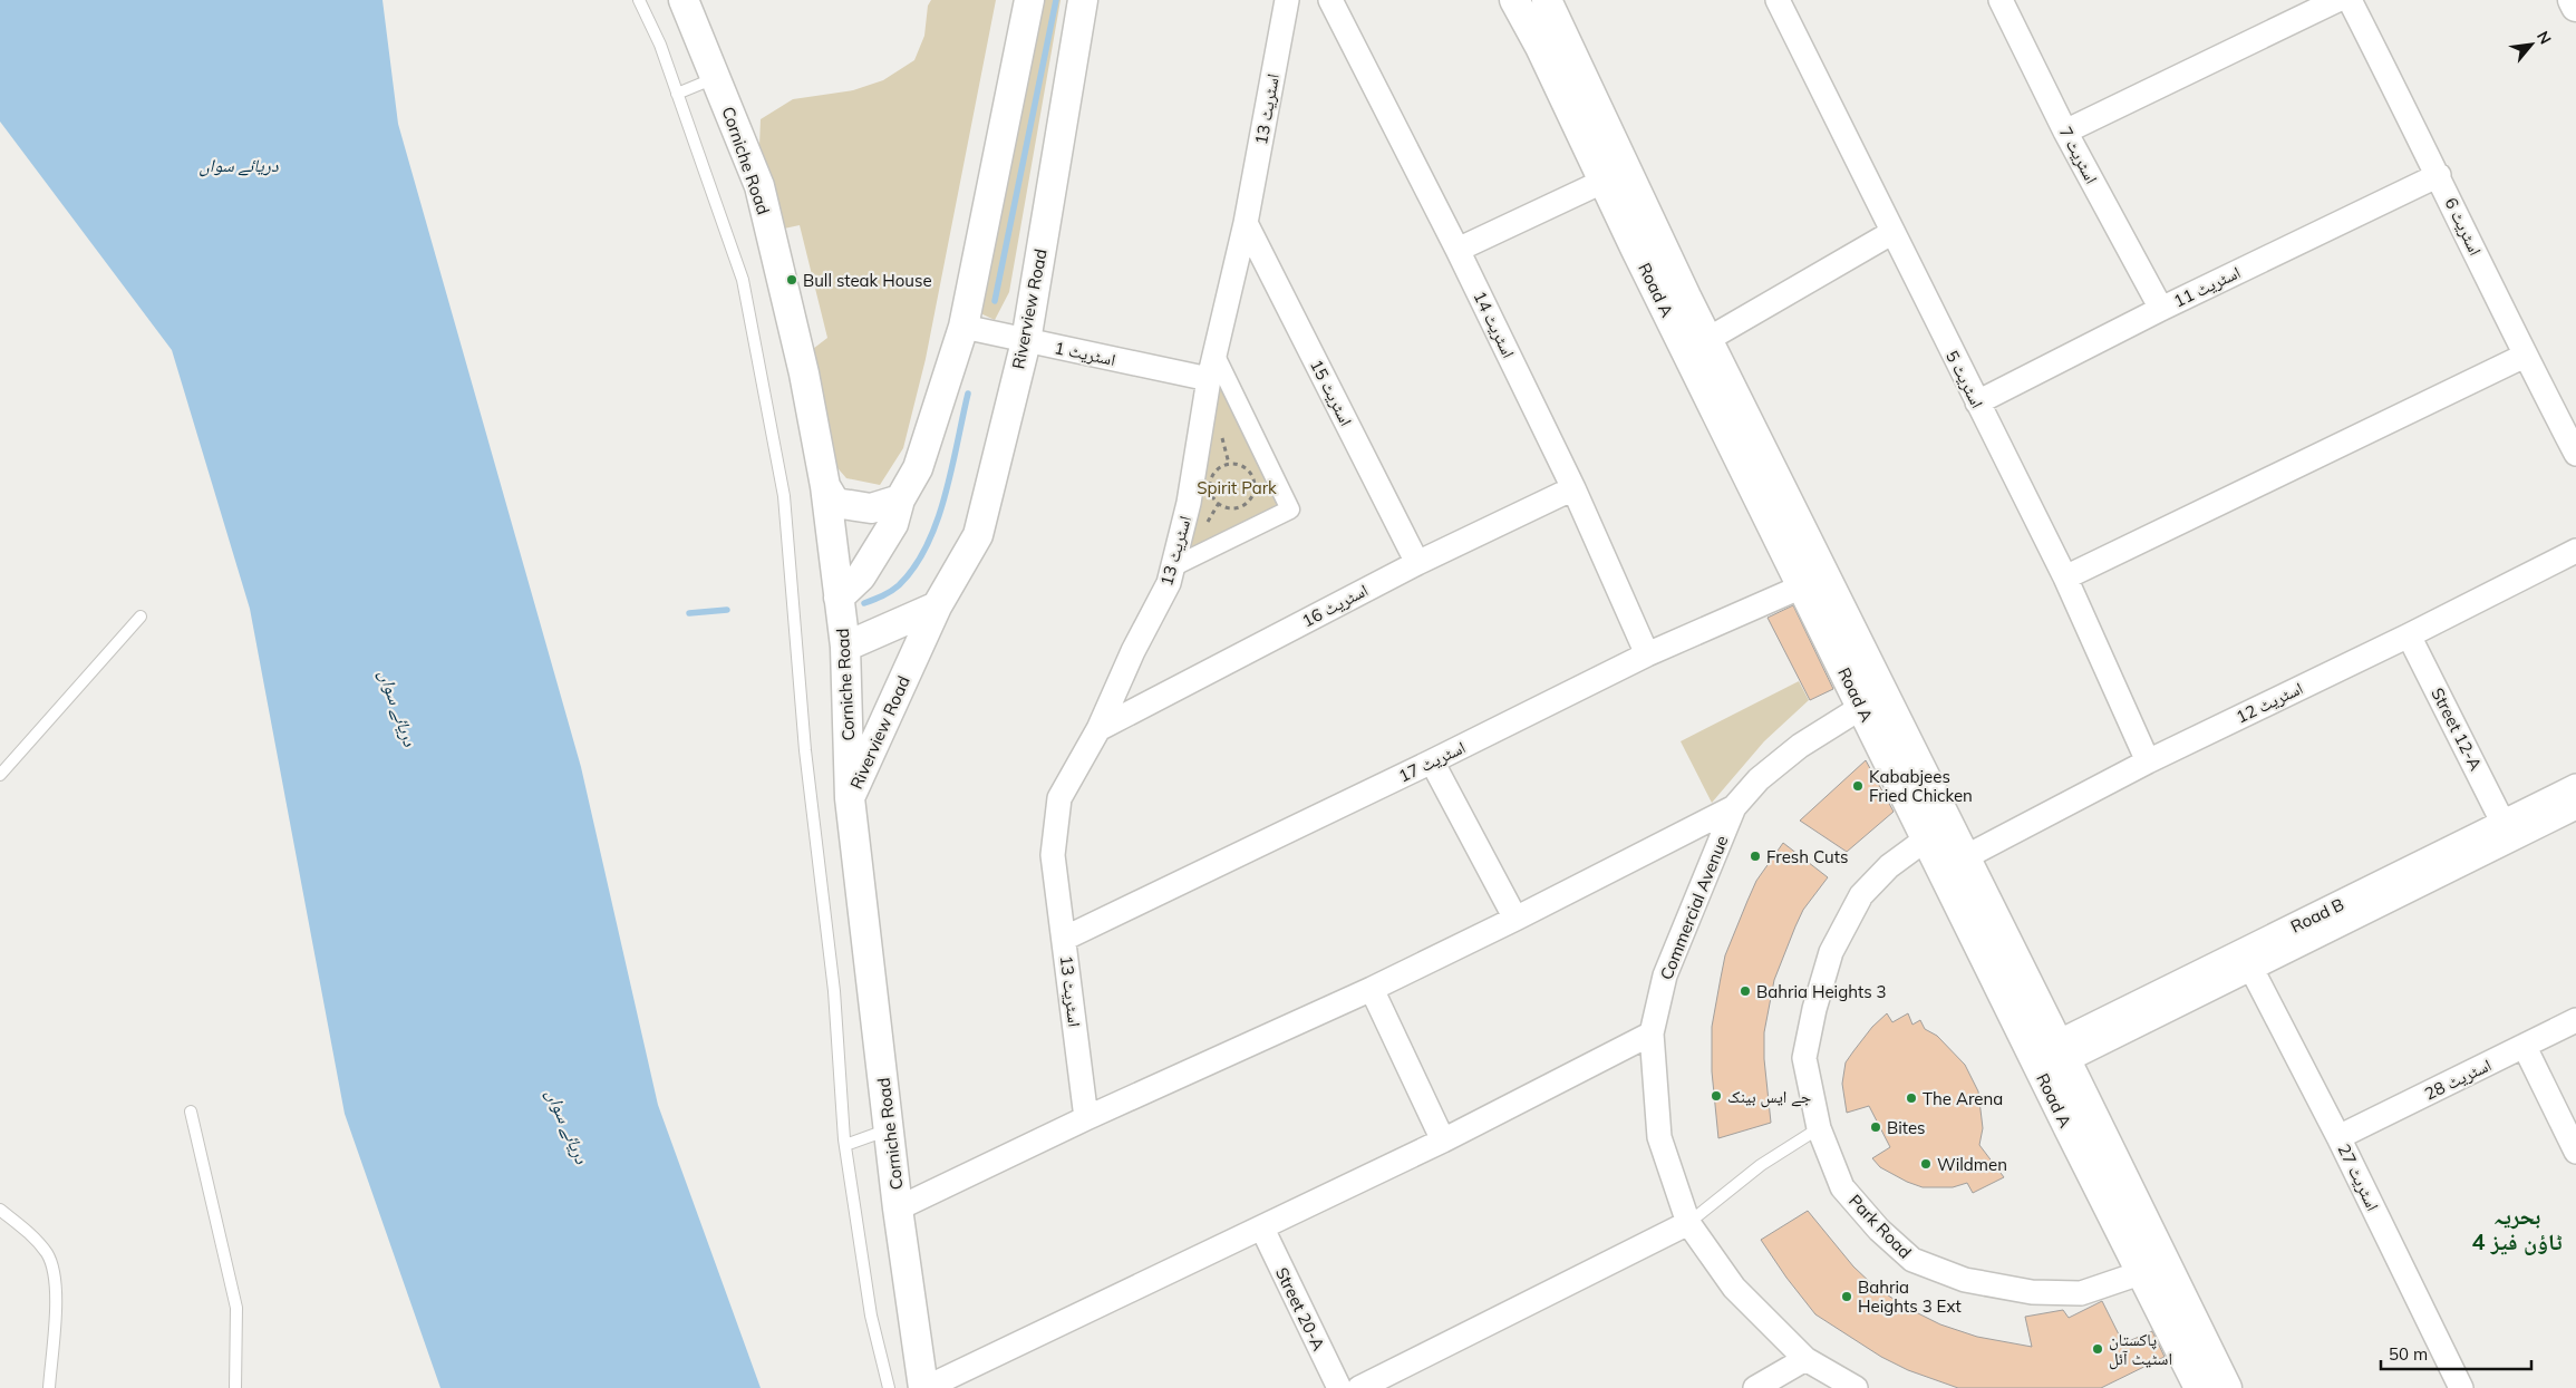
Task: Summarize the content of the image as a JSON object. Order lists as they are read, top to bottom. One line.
{"streets":{"street":["اسٹریٹ 13","اسٹریٹ 7","Corniche Road","اسٹریٹ 6","اسٹریٹ 11","Road A","Riverview Road","اسٹریٹ 14","اسٹریٹ 1","اسٹریٹ 5","اسٹریٹ 15","اسٹریٹ 16","اسٹریٹ 12","Street 12-A","اسٹریٹ 17","Commercial Avenue","Road B","اسٹریٹ 28","اسٹریٹ 27","Park Road","Street 20-A"]},"crossings":[["اسٹریٹ 13","اسٹریٹ 1"],["اسٹریٹ 13","اسٹریٹ 15"],["اسٹریٹ 13","اسٹریٹ 16"],["اسٹریٹ 13","اسٹریٹ 17"],["اسٹریٹ 7","اسٹریٹ 11"],["Corniche Road","Riverview Road"],["اسٹریٹ 6","اسٹریٹ 11"],["اسٹریٹ 11","اسٹریٹ 5"],["Road A","اسٹریٹ 12"],["Road A","اسٹریٹ 17"],["Road A","Commercial Avenue"],["Road A","Road B"],["Road A","Park Road"],["Riverview Road","اسٹریٹ 1"],["اسٹریٹ 14","اسٹریٹ 16"],["اسٹریٹ 14","اسٹریٹ 17"],["اسٹریٹ 5","اسٹریٹ 12"],["اسٹریٹ 15","اسٹریٹ 16"],["اسٹریٹ 12","Street 12-A"],["Street 12-A","Road B"],["Road B","اسٹریٹ 27"],["اسٹریٹ 28","اسٹریٹ 27"]],"districts":["بحریہ ٹاؤن فیز 4"],"water":["دریائے سواں"],"parks":["Spirit Park"],"places":["Bull steak House","Kababjees Fried Chicken","Fresh Cuts","Bahria Heights 3","جے ایس بینک","The Arena","Bites","Wildmen","Bahria Heights 3 Ext","پاکستان اسٹیٹ آئل"],"scale_bar":"50 m","north":"top right"}
